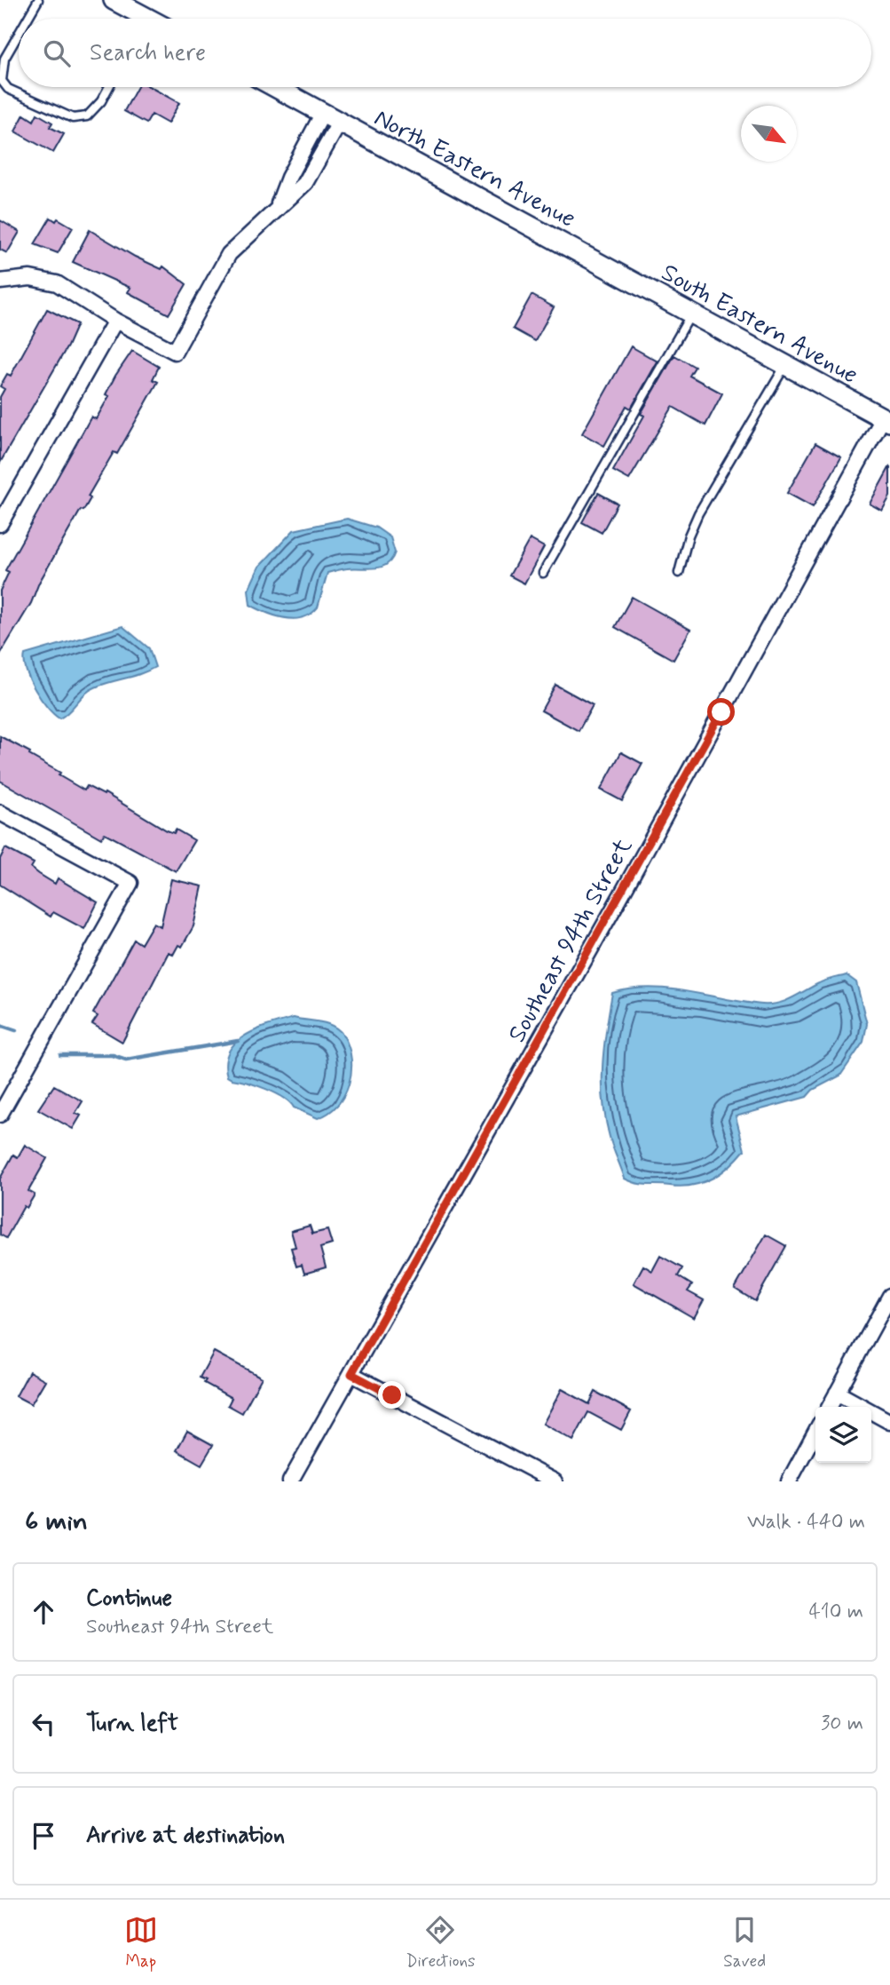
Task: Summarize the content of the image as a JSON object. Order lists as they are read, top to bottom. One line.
{"streets":{"main road":["North Eastern Avenue","South Eastern Avenue"],"street":["Southeast 94th Street"]},"crossings":[["North Eastern Avenue","South Eastern Avenue"],["South Eastern Avenue","Southeast 94th Street"]],"north":"bottom right","page":{"search":"Search here","heading":["6 min","Walk · 440 m"],"list":[["Continue","Southeast 94th Street","410 m"],["Turn left","30 m"],"Arrive at destination"],"nav":["Map","Directions","Saved"]}}
